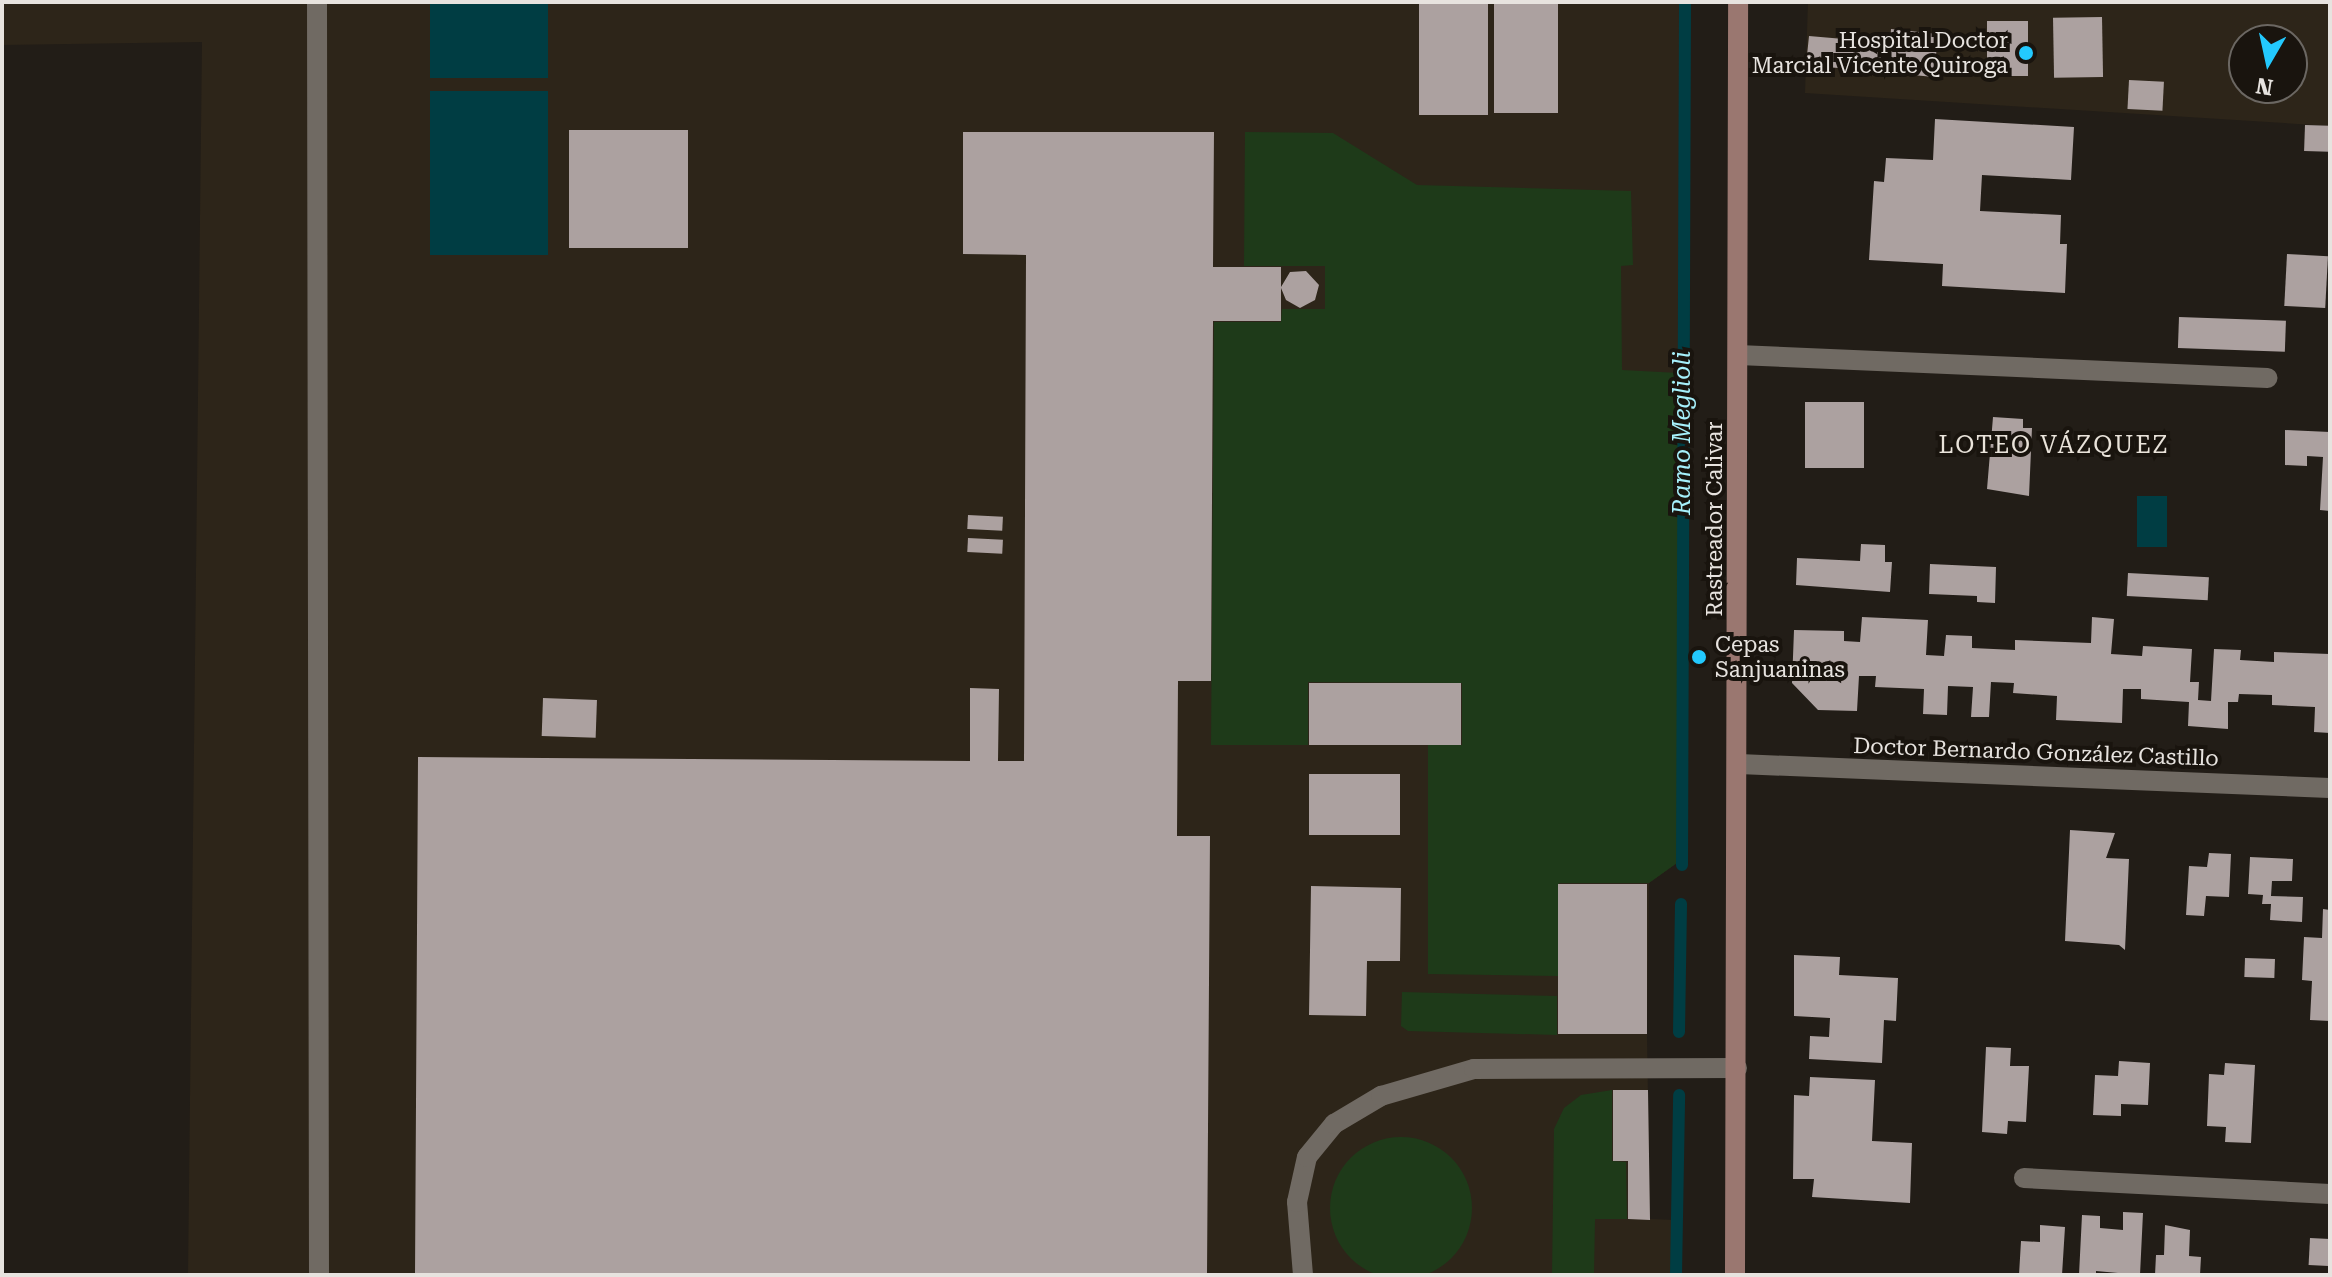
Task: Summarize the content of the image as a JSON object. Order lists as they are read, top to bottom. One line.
{"streets":{"main road":["Rastreador Calivar"],"street":["Doctor Bernardo González Castillo"]},"crossings":[["Rastreador Calivar","Doctor Bernardo González Castillo"]],"districts":["LOTEO VÁZQUEZ"],"water":["Ramo Meglioli"],"places":["Hospital Doctor Marcial Vicente Quiroga","Cepas Sanjuaninas"],"north":"bottom"}
